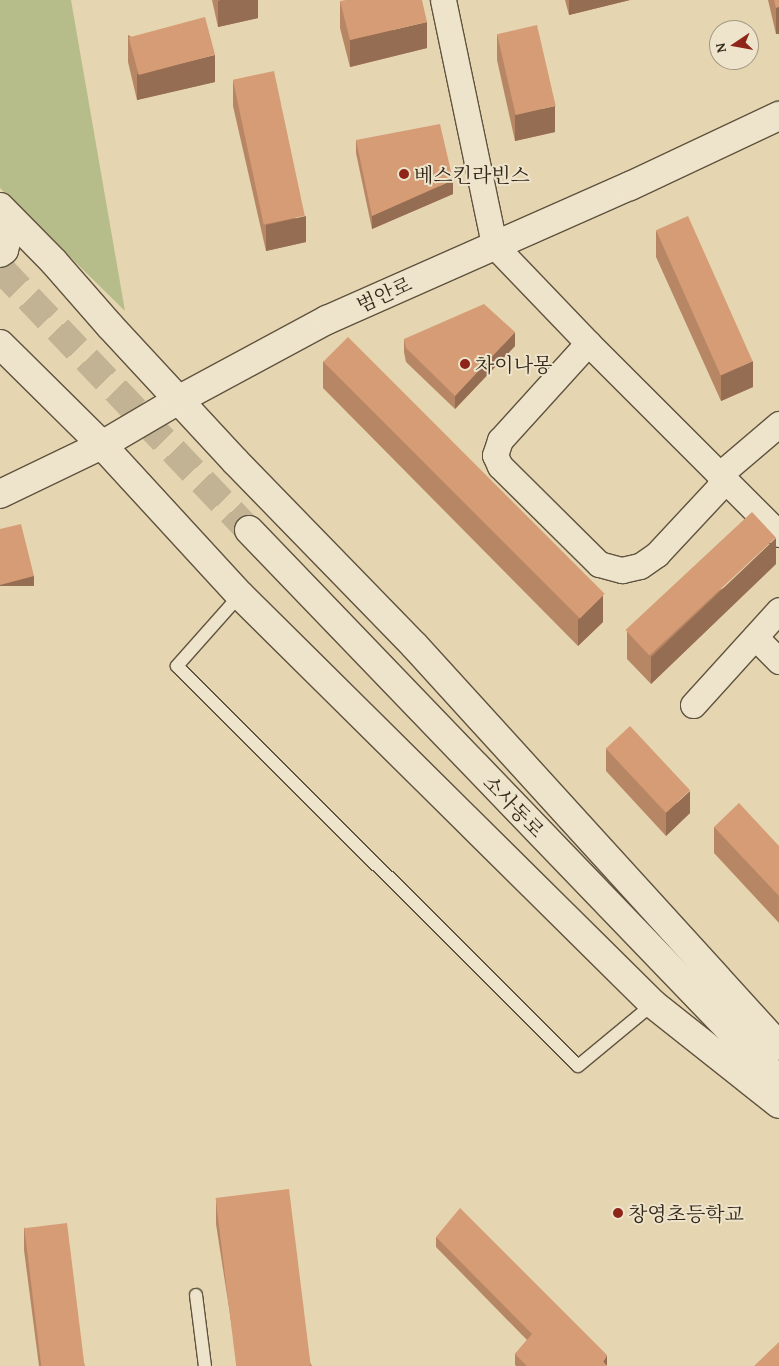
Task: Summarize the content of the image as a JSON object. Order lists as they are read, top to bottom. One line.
{"streets":{"street":["범안로","소사동로"]},"places":["베스킨라빈스","차이나몽","창영초등학교"],"north":"left"}
